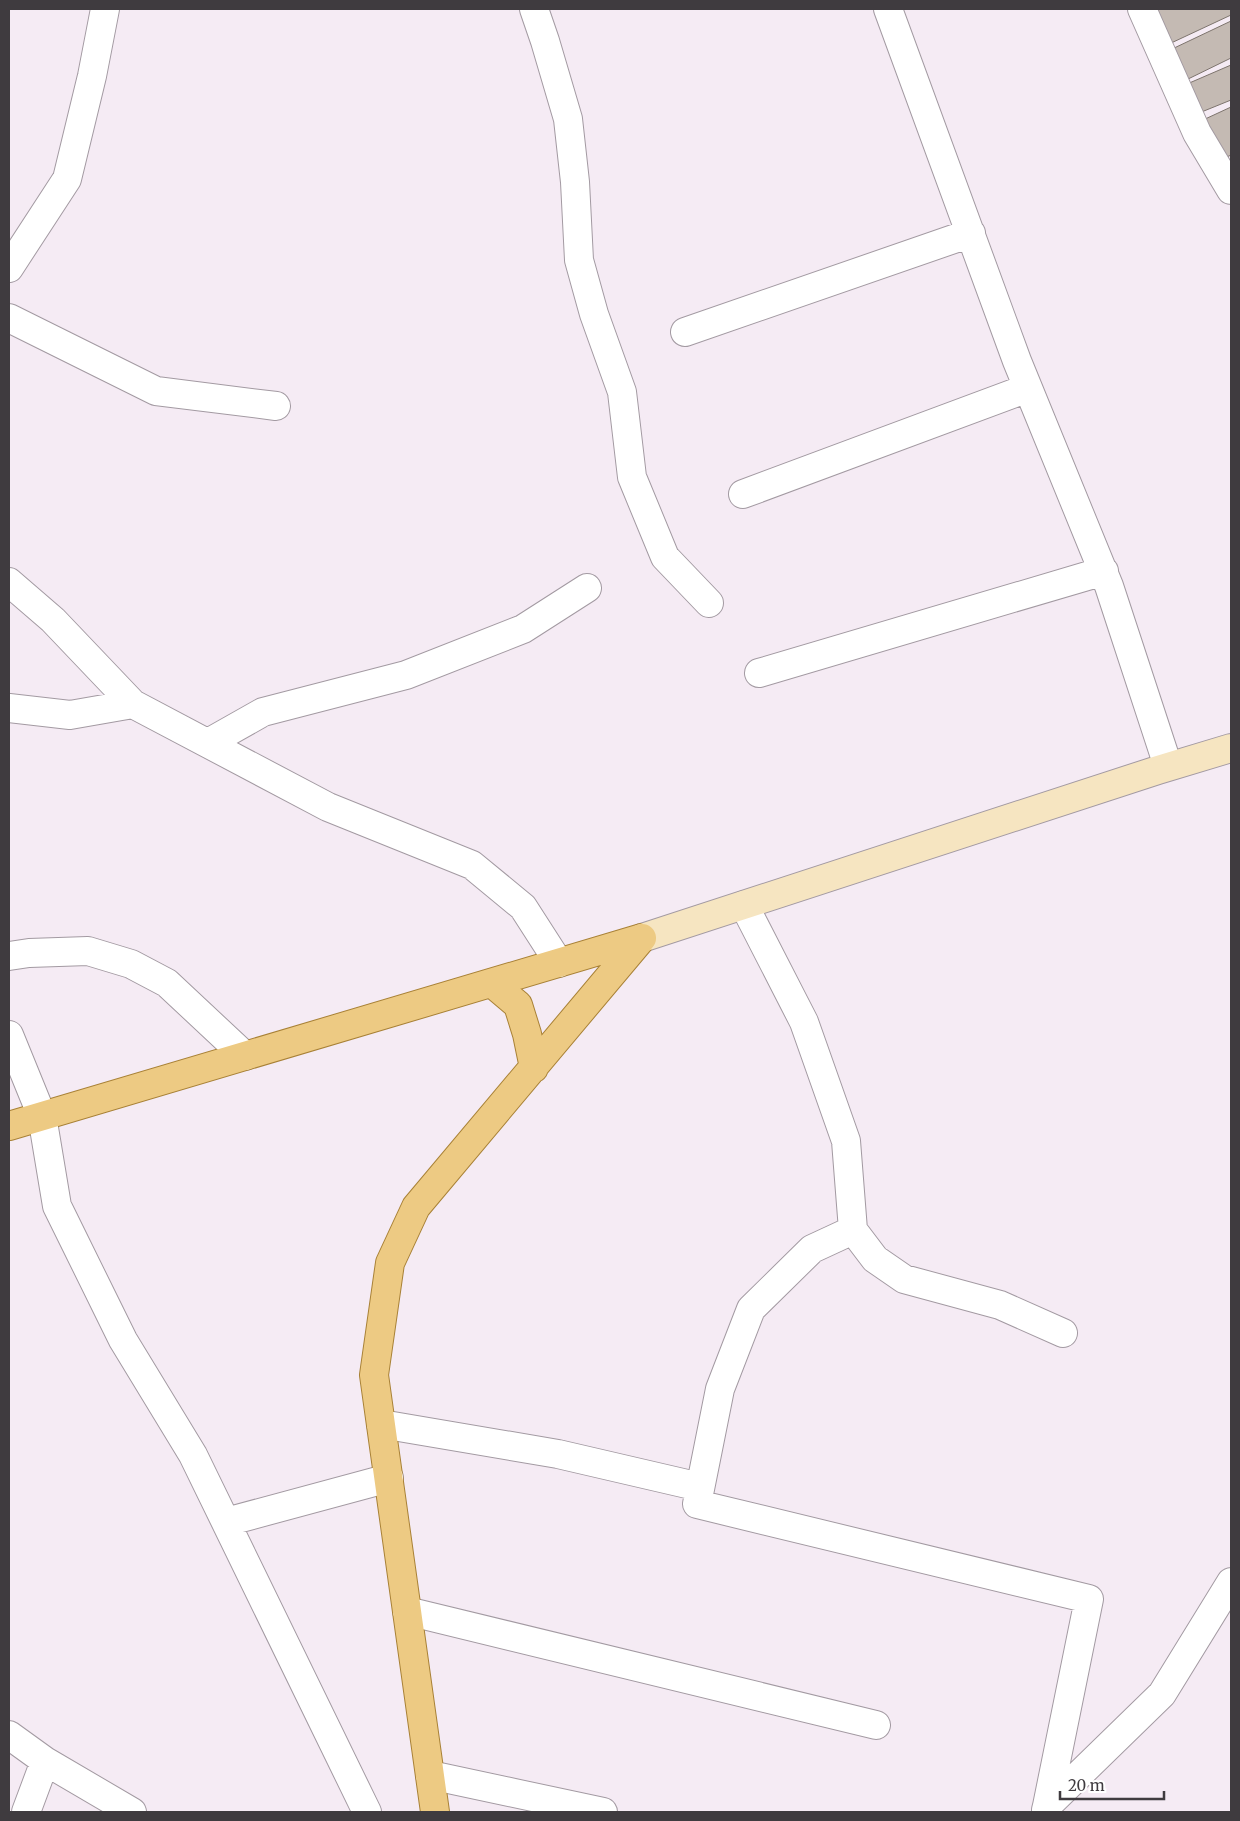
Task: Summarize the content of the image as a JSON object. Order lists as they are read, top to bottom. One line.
{"scale_bar":"20 m"}
